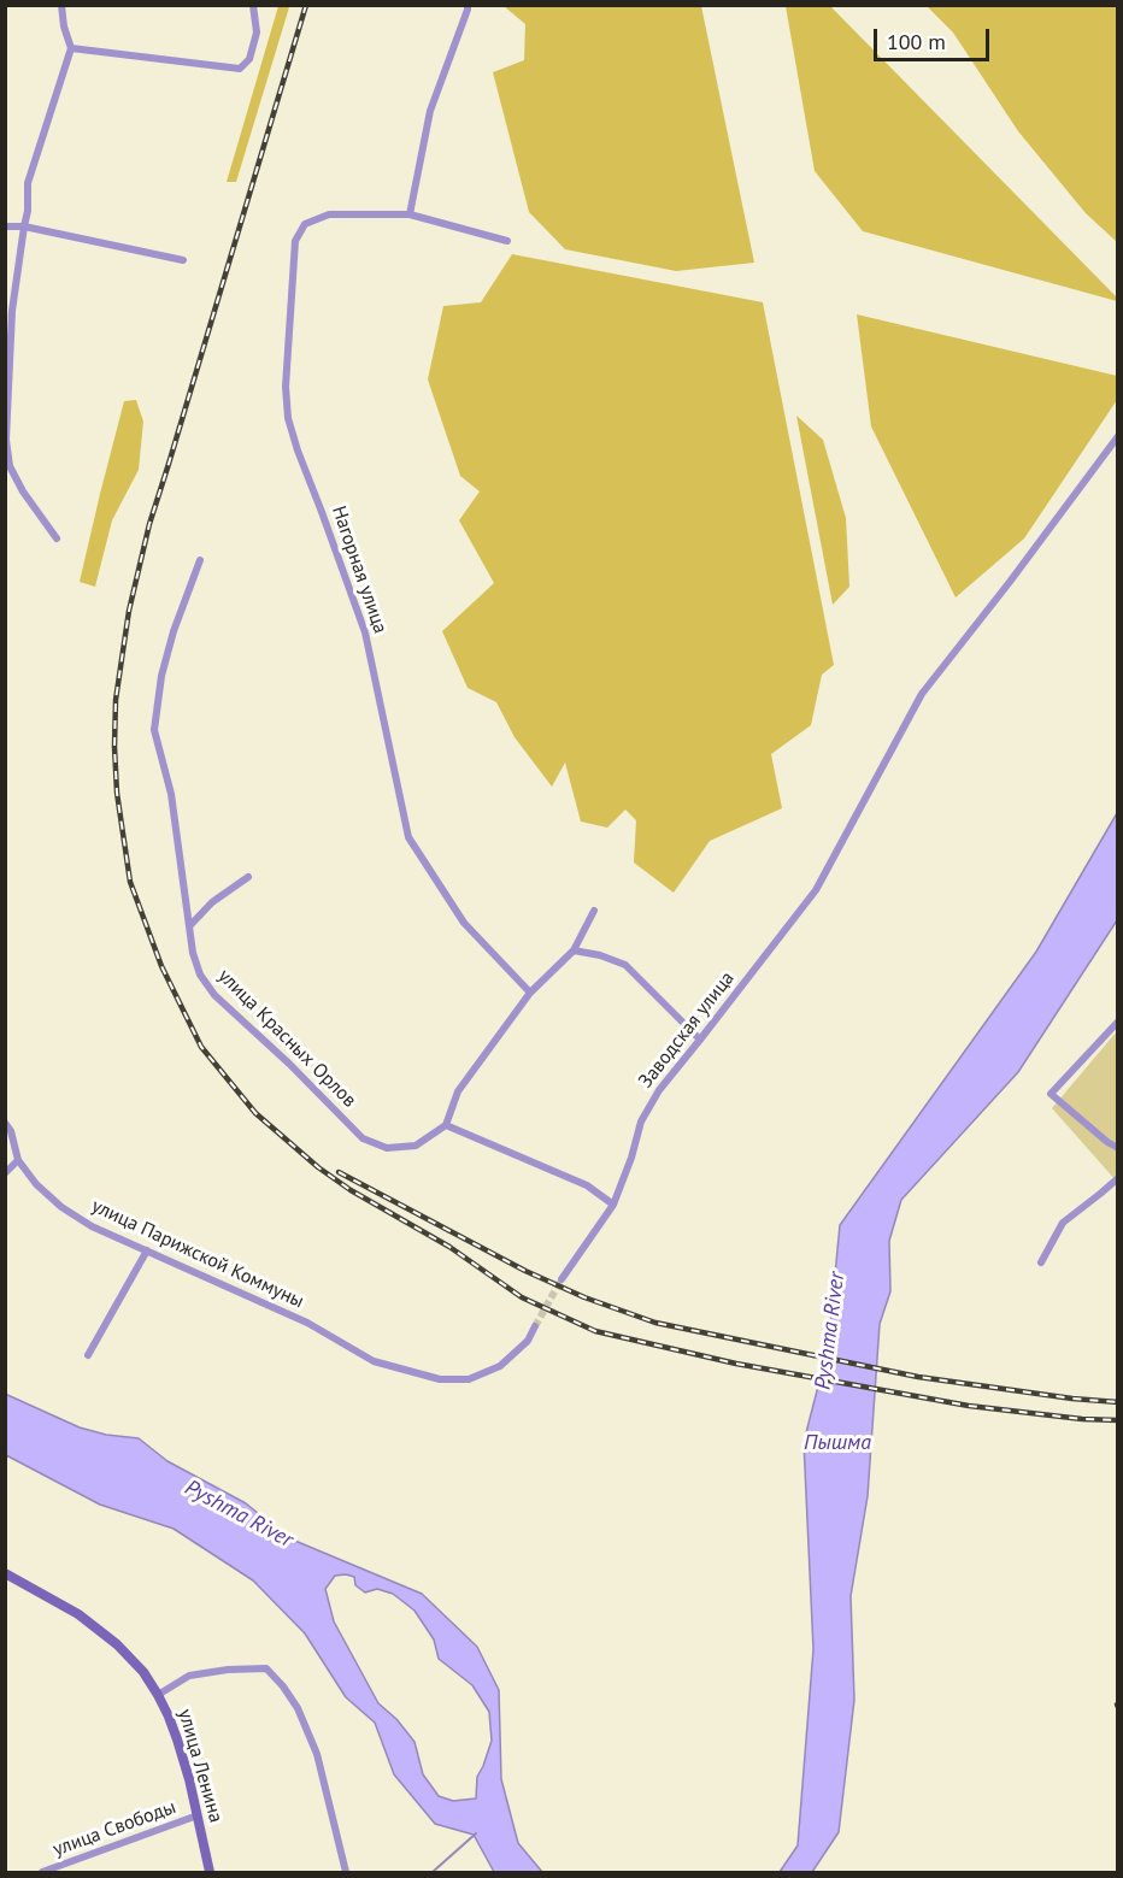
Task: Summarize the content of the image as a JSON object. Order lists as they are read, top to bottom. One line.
{"streets":{"main road":["улица Ленина"],"street":["Нагорная улица","Заводская улица","улица Красных Орлов","улица Парижской Коммуны","улица Свободы"]},"crossings":[["улица Ленина","улица Свободы"]],"water":["Pyshma River","Пышма"],"scale_bar":"100 m"}
